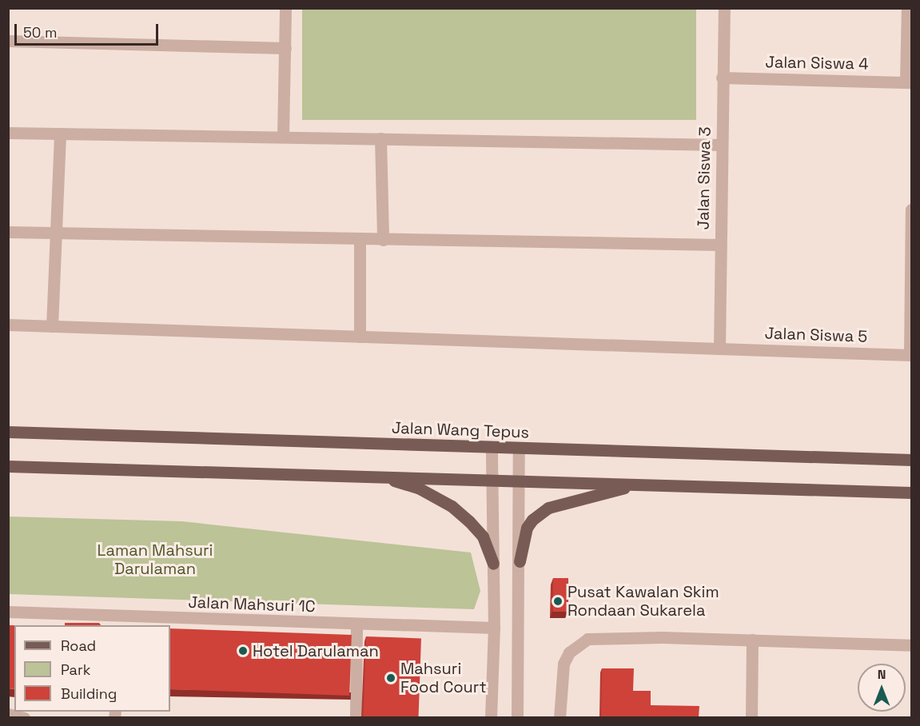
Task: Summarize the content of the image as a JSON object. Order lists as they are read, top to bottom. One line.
{"streets":{"main road":["Jalan Wang Tepus"],"street":["Jalan Siswa 4","Jalan Siswa 3","Jalan Siswa 5","Jalan Mahsuri 1C"]},"crossings":[["Jalan Siswa 4","Jalan Siswa 3"],["Jalan Siswa 3","Jalan Siswa 5"]],"parks":["Laman Mahsuri Darulaman"],"places":["Pusat Kawalan Skim Rondaan Sukarela","Hotel Darulaman","Mahsuri Food Court"],"legend":["Road","Park","Building"],"scale_bar":"50 m","north":"top"}
